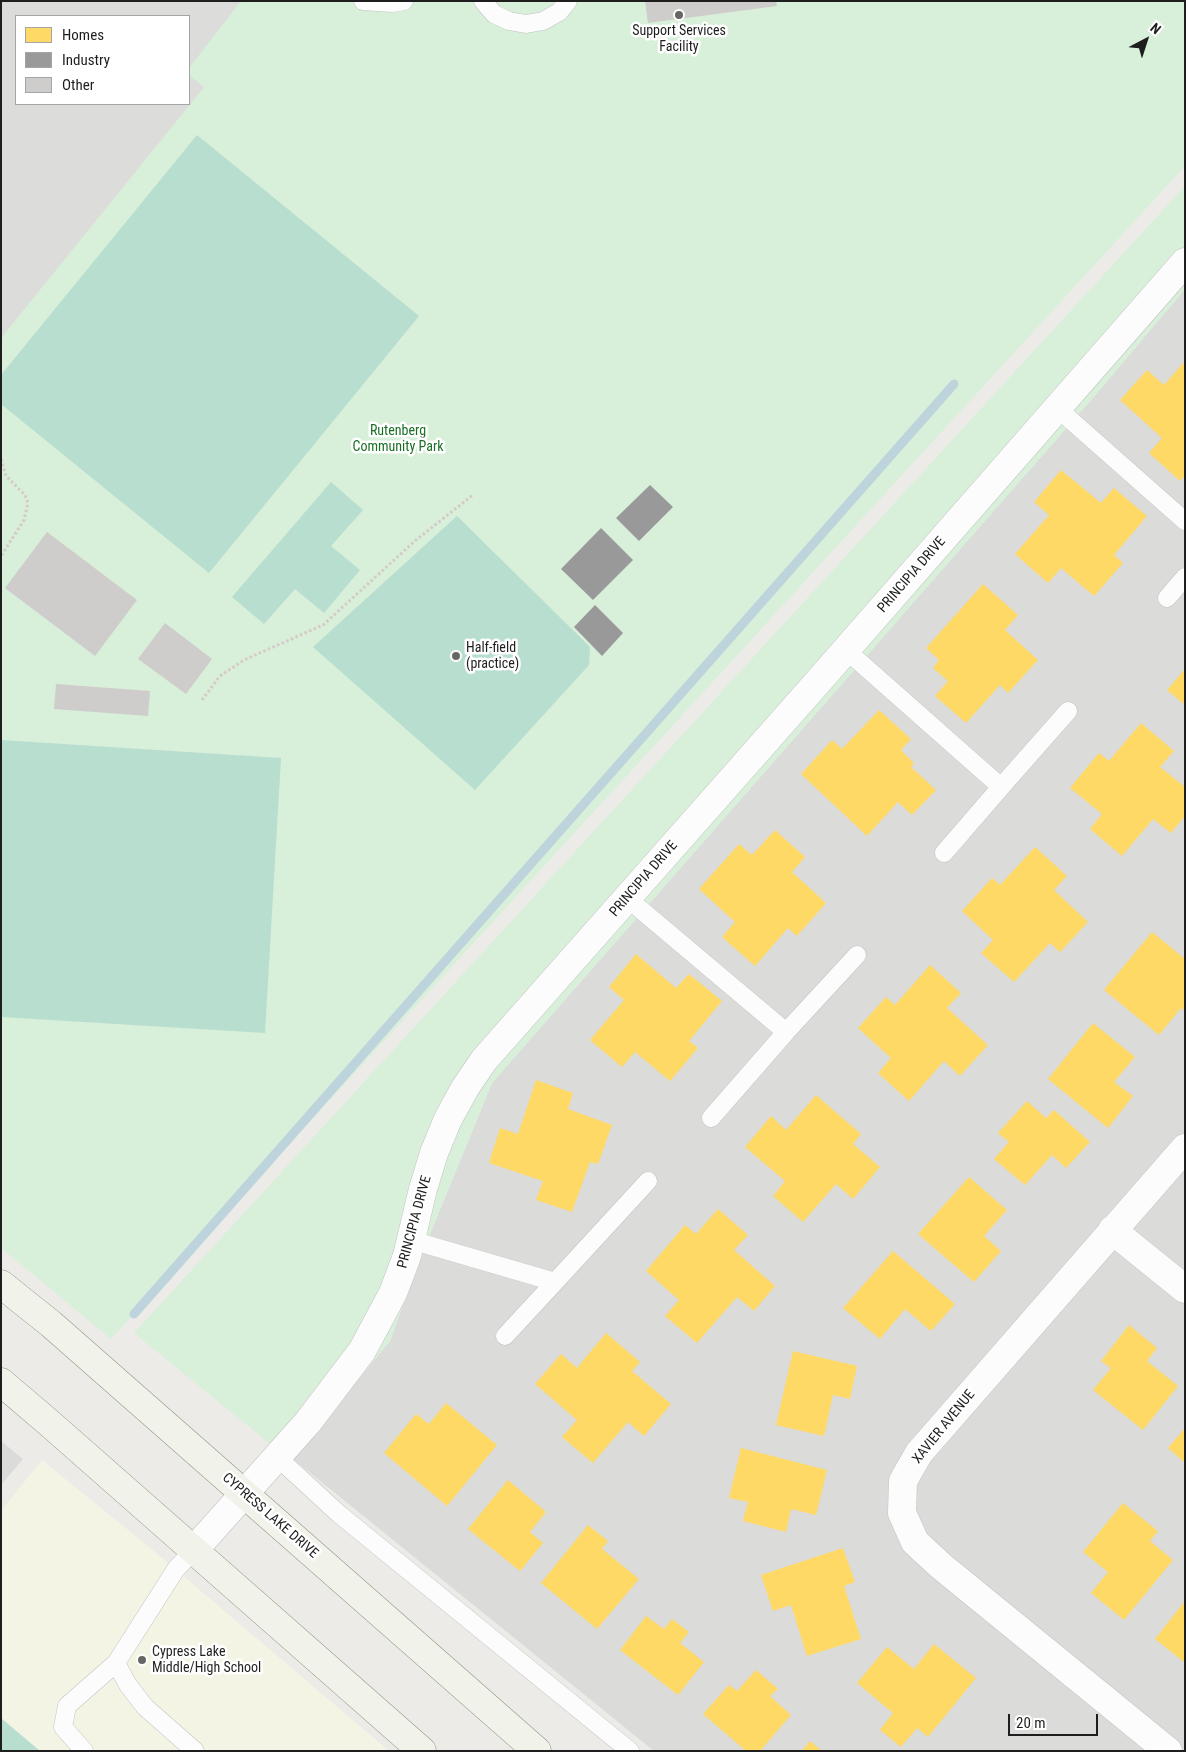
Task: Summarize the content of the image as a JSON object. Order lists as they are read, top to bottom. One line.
{"streets":{"main road":["CYPRESS LAKE DRIVE"],"street":["PRINCIPIA DRIVE","XAVIER AVENUE"]},"crossings":[["PRINCIPIA DRIVE","CYPRESS LAKE DRIVE"]],"parks":["Rutenberg Community Park"],"places":["Support Services Facility","Half-field (practice)","Cypress Lake Middle/High School"],"legend":["Homes","Industry","Other"],"scale_bar":"20 m","north":"top right"}
